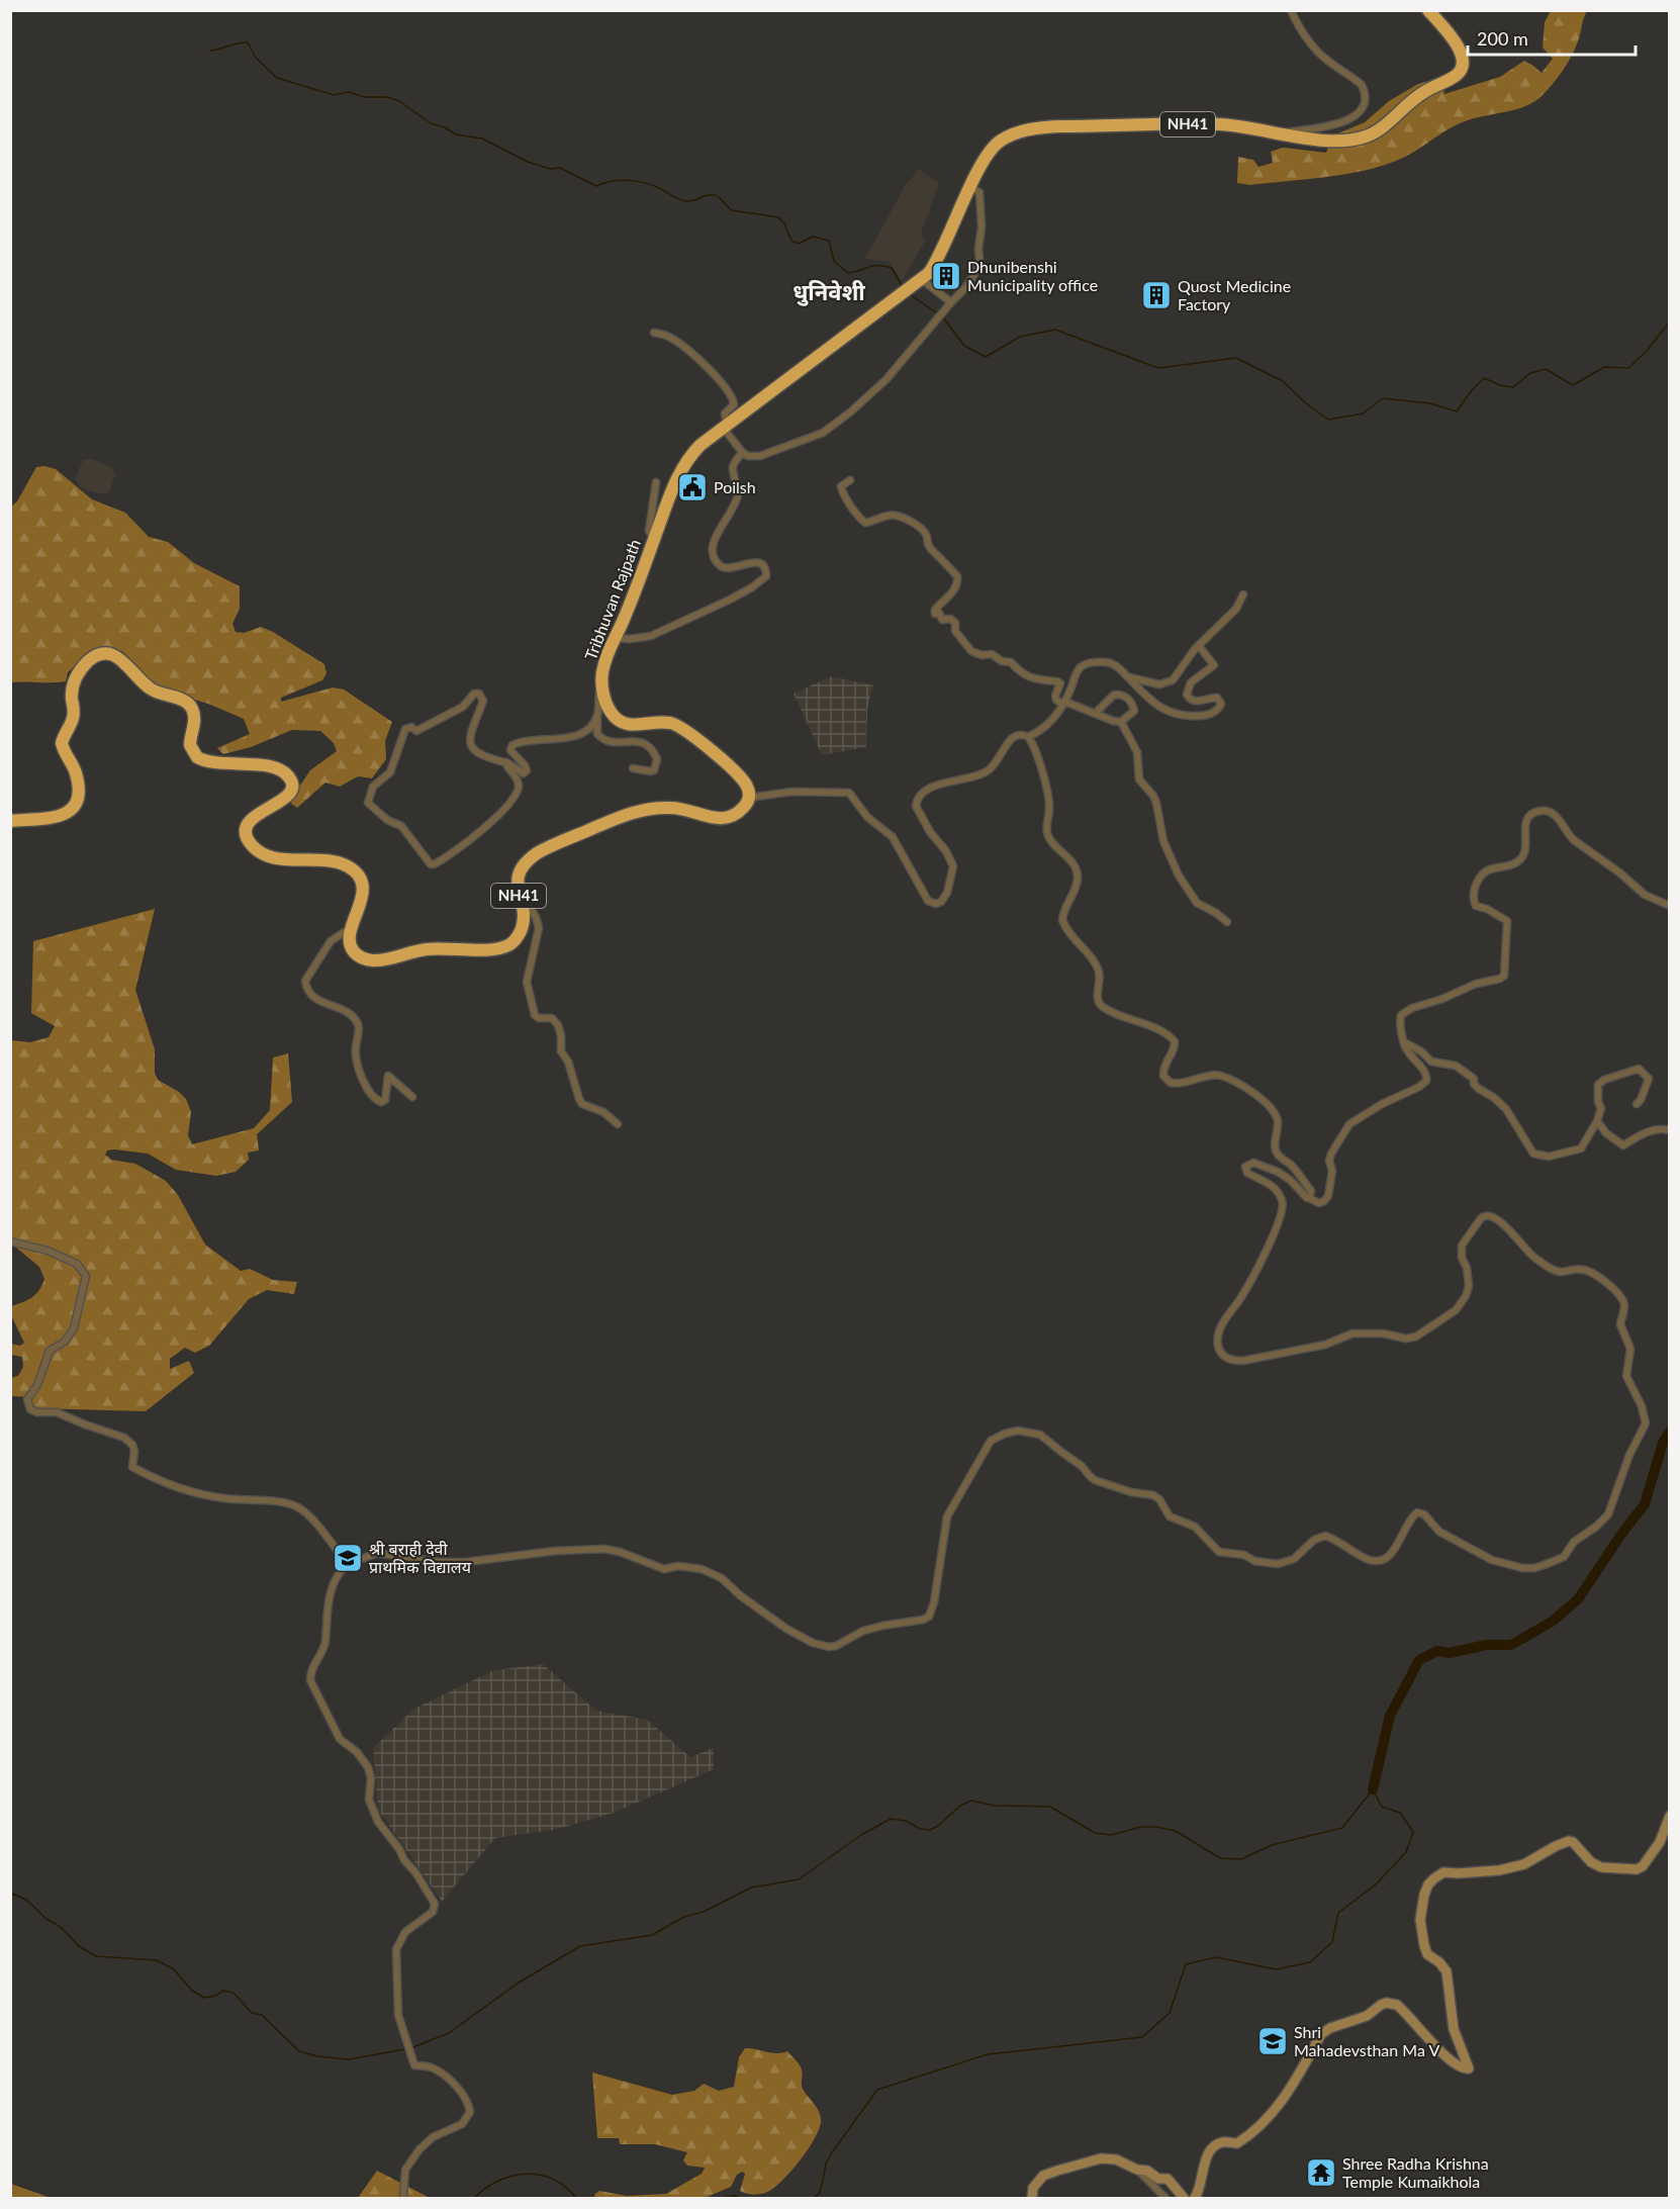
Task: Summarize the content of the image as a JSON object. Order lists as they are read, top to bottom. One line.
{"streets":{"highway":["NH41","Tribhuvan Rajpath"]},"crossings":[["NH41","Tribhuvan Rajpath"]],"districts":["धुनिवेशी"],"places":{"building":["Dhunibenshi Municipality office","Quost Medicine Factory"],"public building":["Poilsh"],"school or university":["श्री बराही देवी प्राथमिक विद्यालय","Shri Mahadevsthan Ma V"],"temple":["Shree Radha Krishna Temple Kumaikhola"]},"scale_bar":"200 m"}
